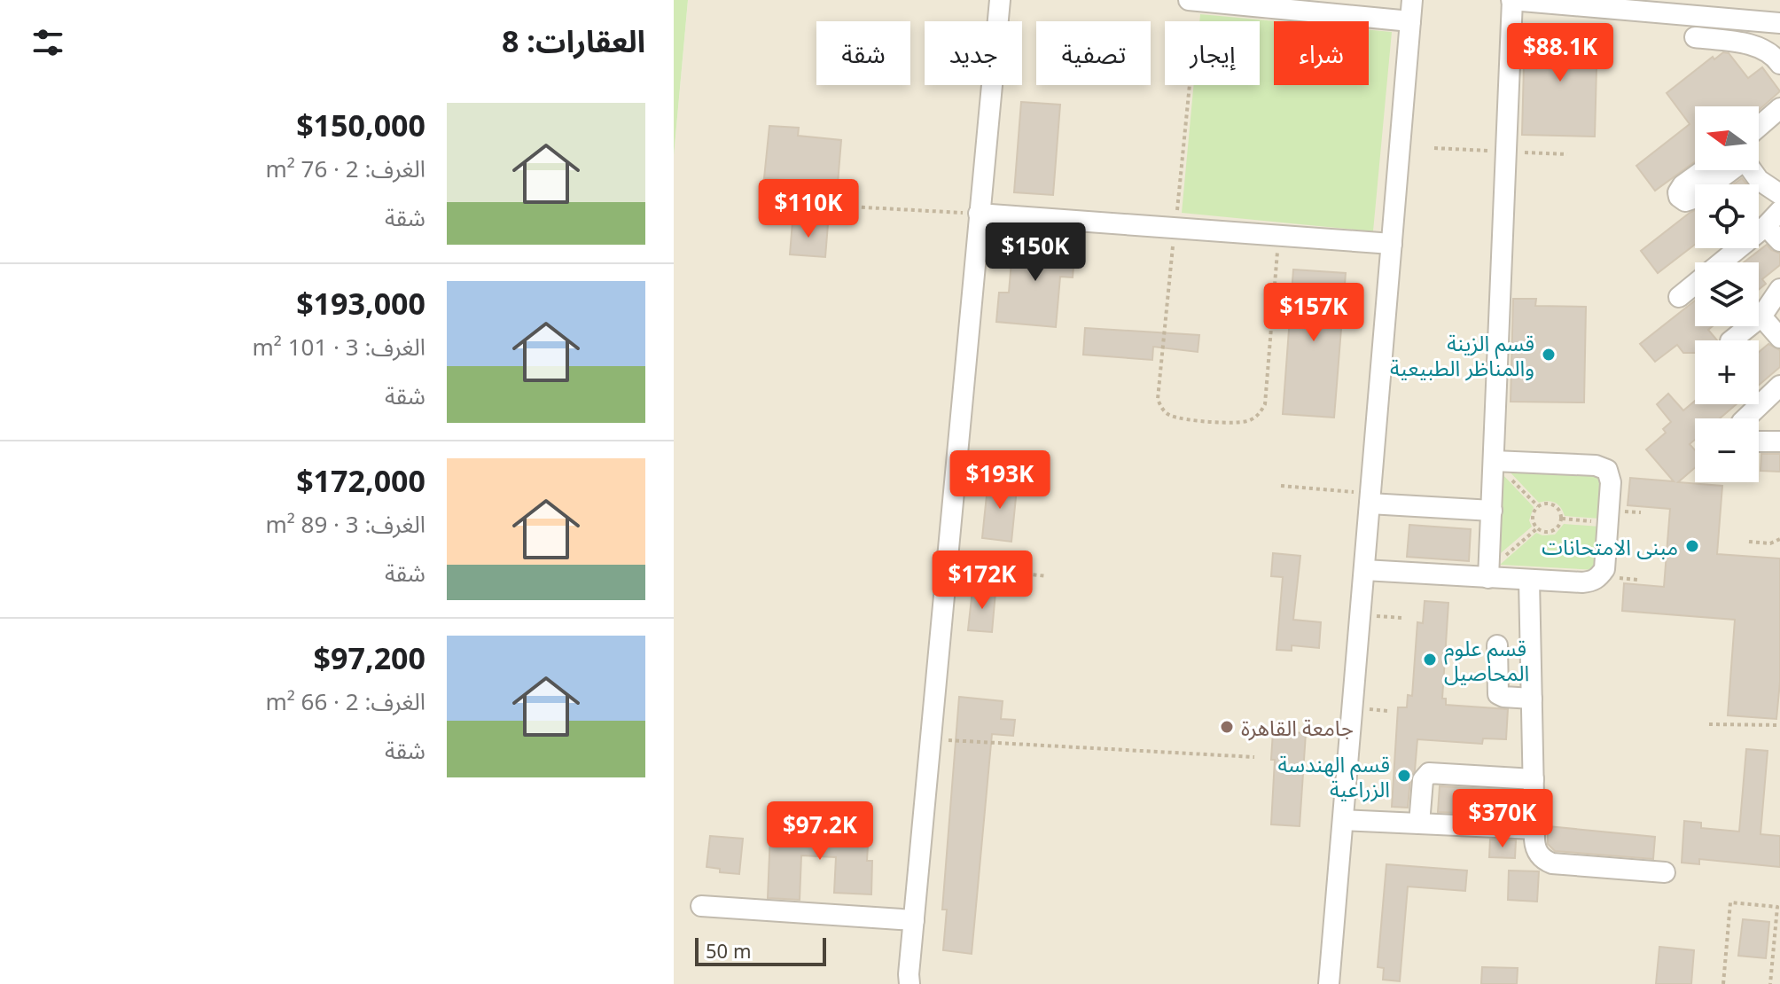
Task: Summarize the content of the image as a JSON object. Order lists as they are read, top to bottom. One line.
{"places":["قسم الزينة والمناظر الطبيعية","مبنى الامتحانات","قسم علوم المحاصيل","جامعة القاهرة","قسم الهندسة الزراعية"],"scale_bar":"50 m","north":"left","page":{"heading":"العقارات: 8","chip":["شراء","إيجار","تصفية","جديد","شقة"],"price":["$88.1K","$110K","$150K","$157K","$193K","$172K","$370K","$97.2K"],"list":[{"name":"$150,000","note":"الغرف: 2 · 76 m² · شقة"},{"name":"$193,000","note":"الغرف: 3 · 101 m² · شقة"},{"name":"$172,000","note":"الغرف: 3 · 89 m² · شقة"},{"name":"$97,200","note":"الغرف: 2 · 66 m² · شقة"}],"map_buttons":["+","−"],"scale":"50 m"}}
